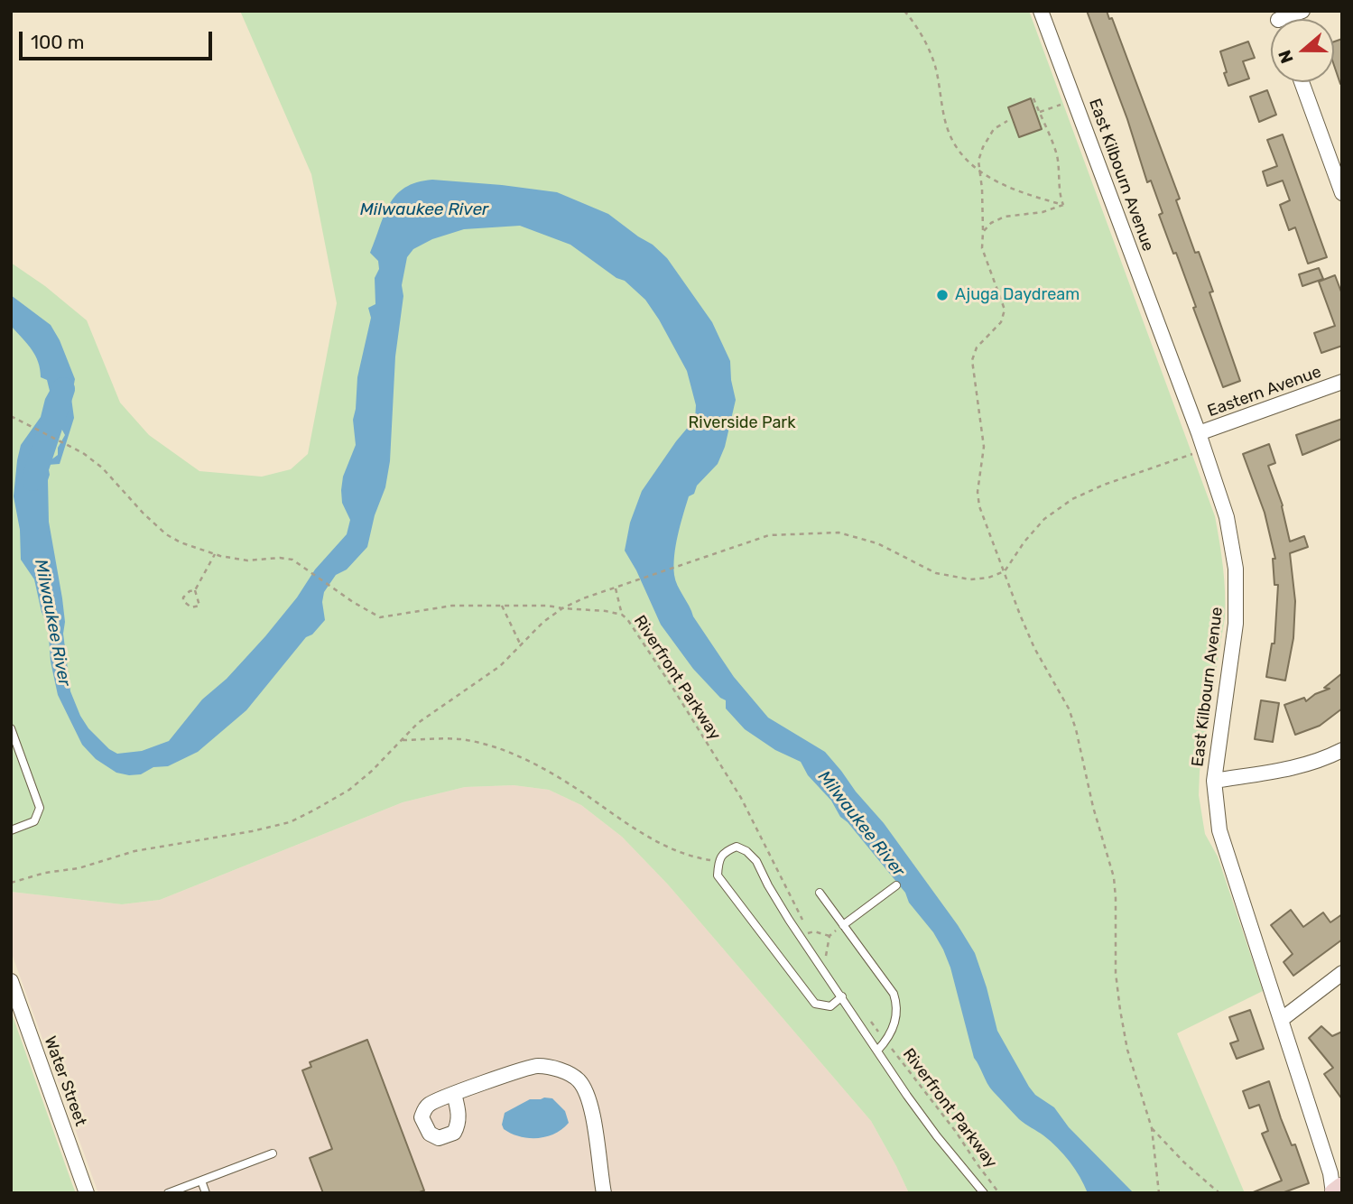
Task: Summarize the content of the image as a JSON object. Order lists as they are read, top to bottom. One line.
{"streets":{"street":["East Kilbourn Avenue","Eastern Avenue","Water Street"],"path":["Riverfront Parkway"]},"crossings":[["East Kilbourn Avenue","Eastern Avenue"]],"water":["Milwaukee River"],"parks":["Riverside Park"],"places":["Ajuga Daydream"],"scale_bar":"100 m","north":"left"}
